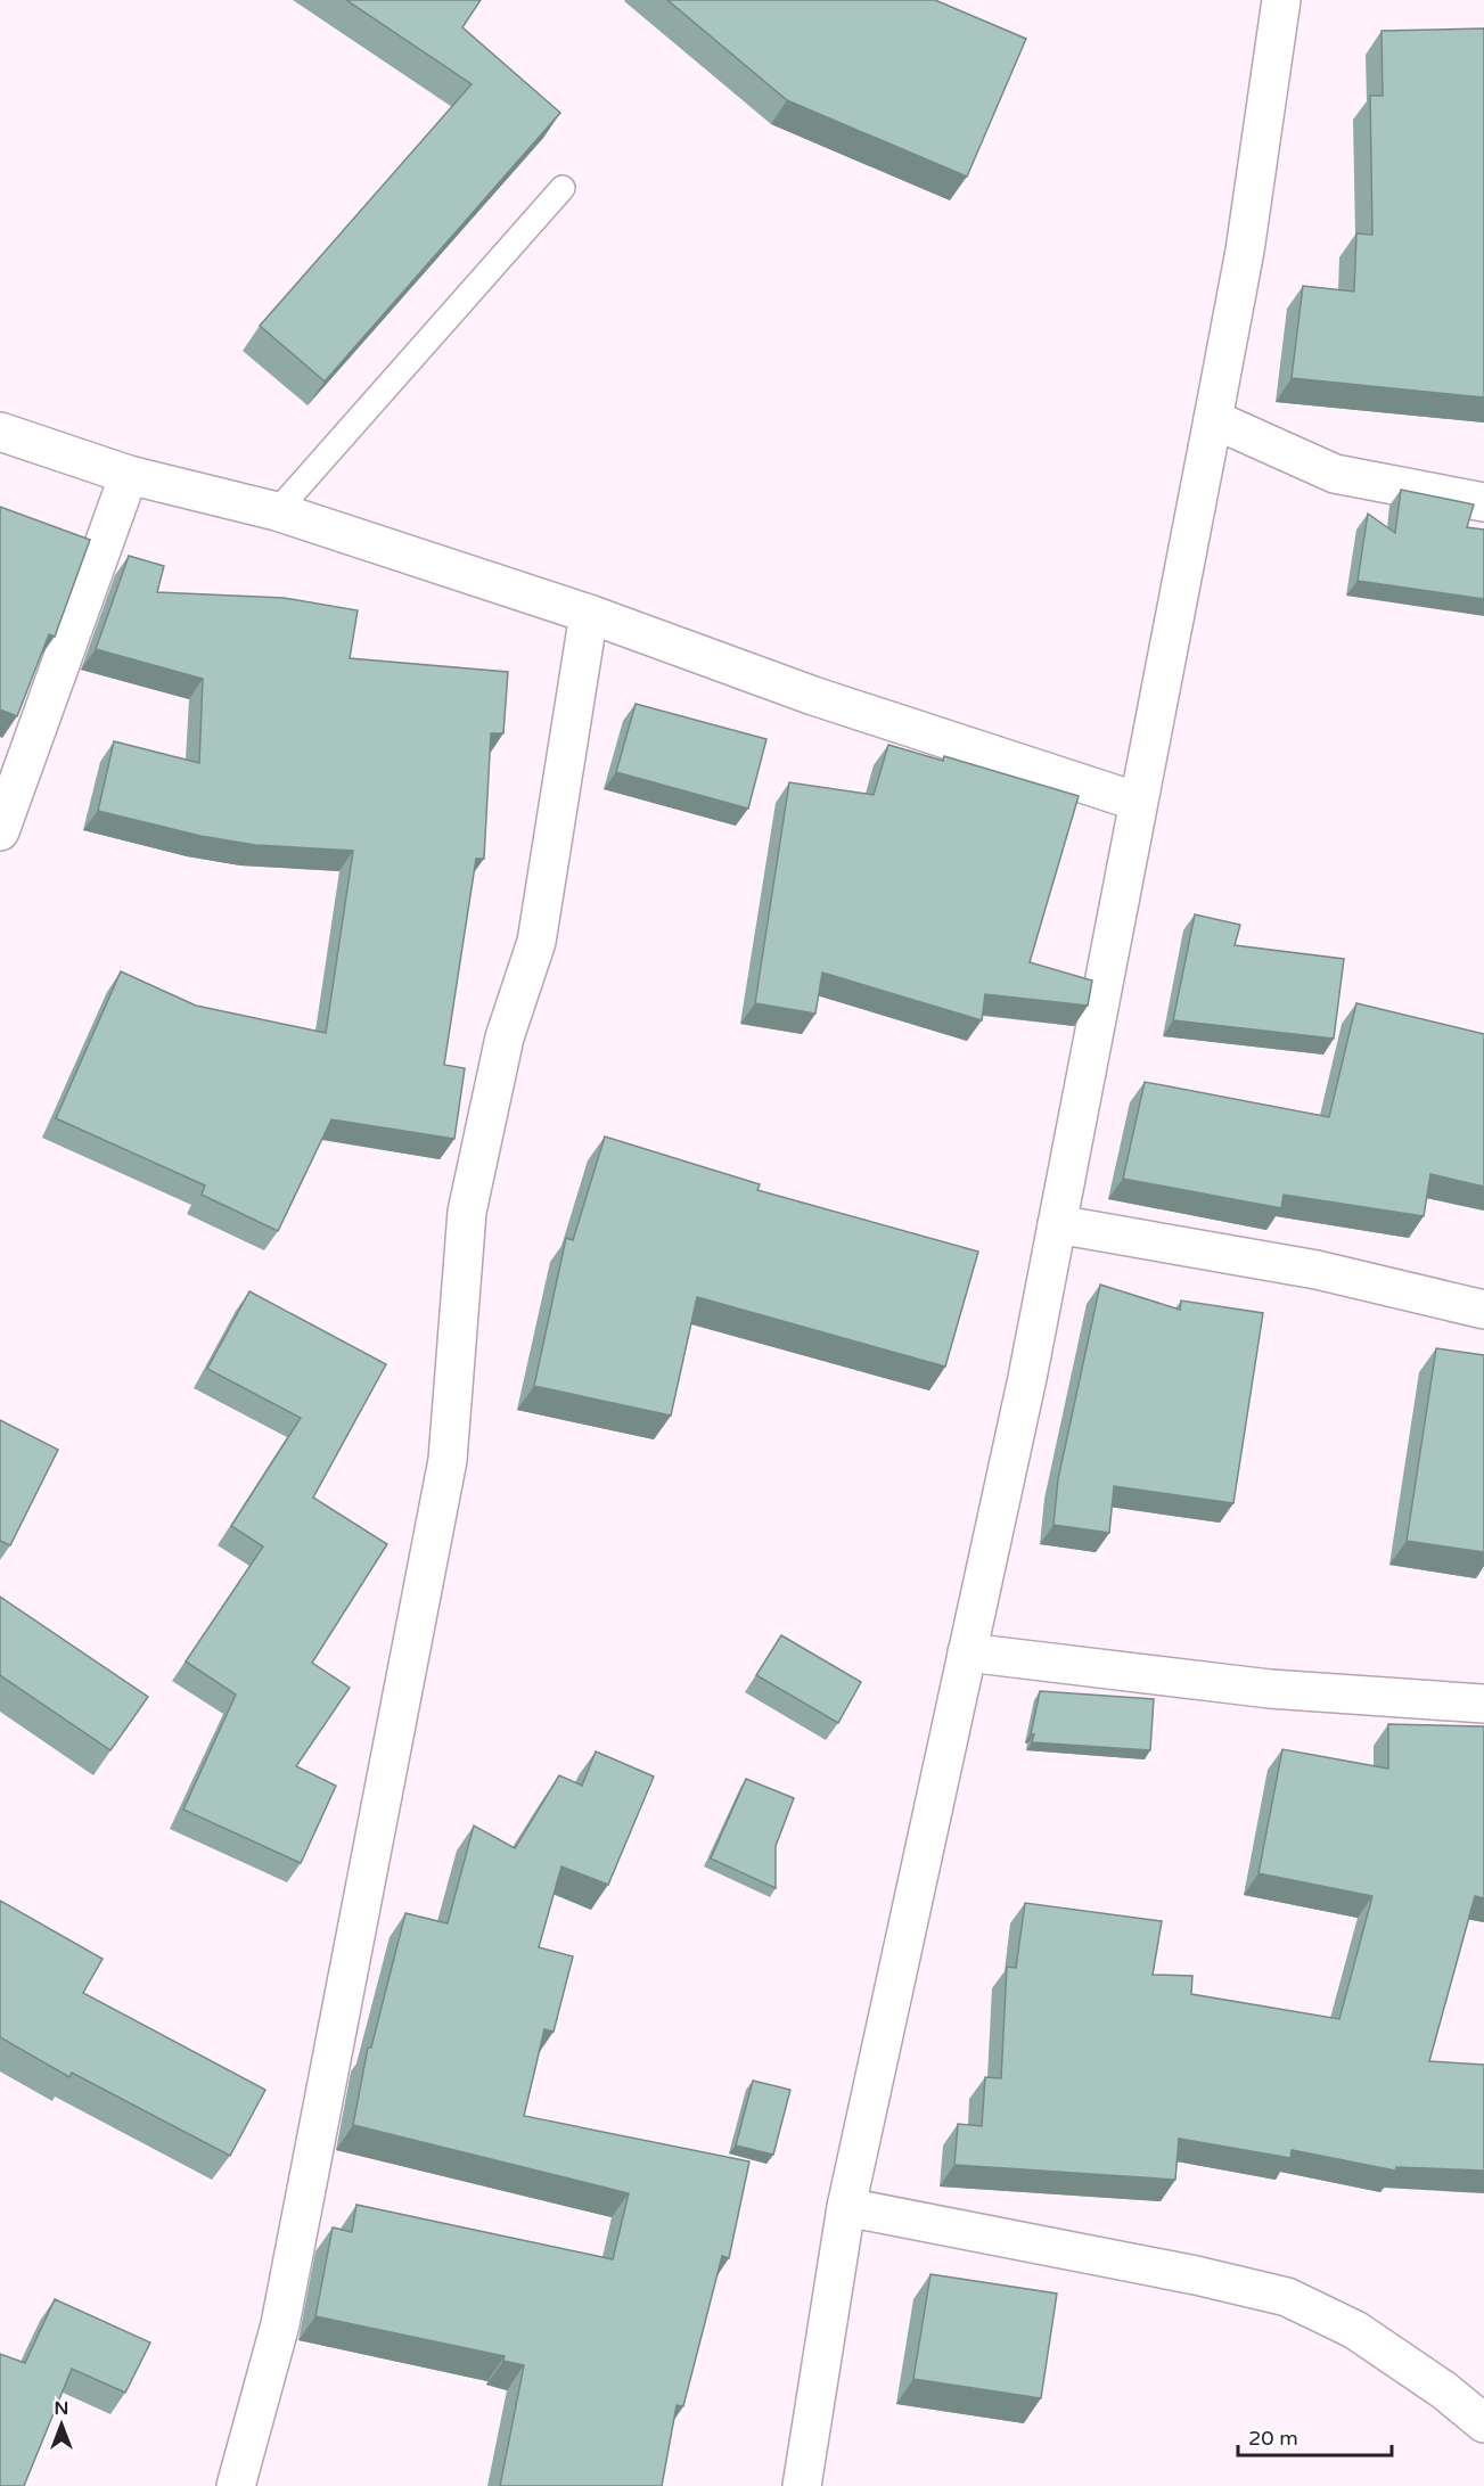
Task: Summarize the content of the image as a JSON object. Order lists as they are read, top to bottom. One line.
{"scale_bar":"20 m","north":"top"}
